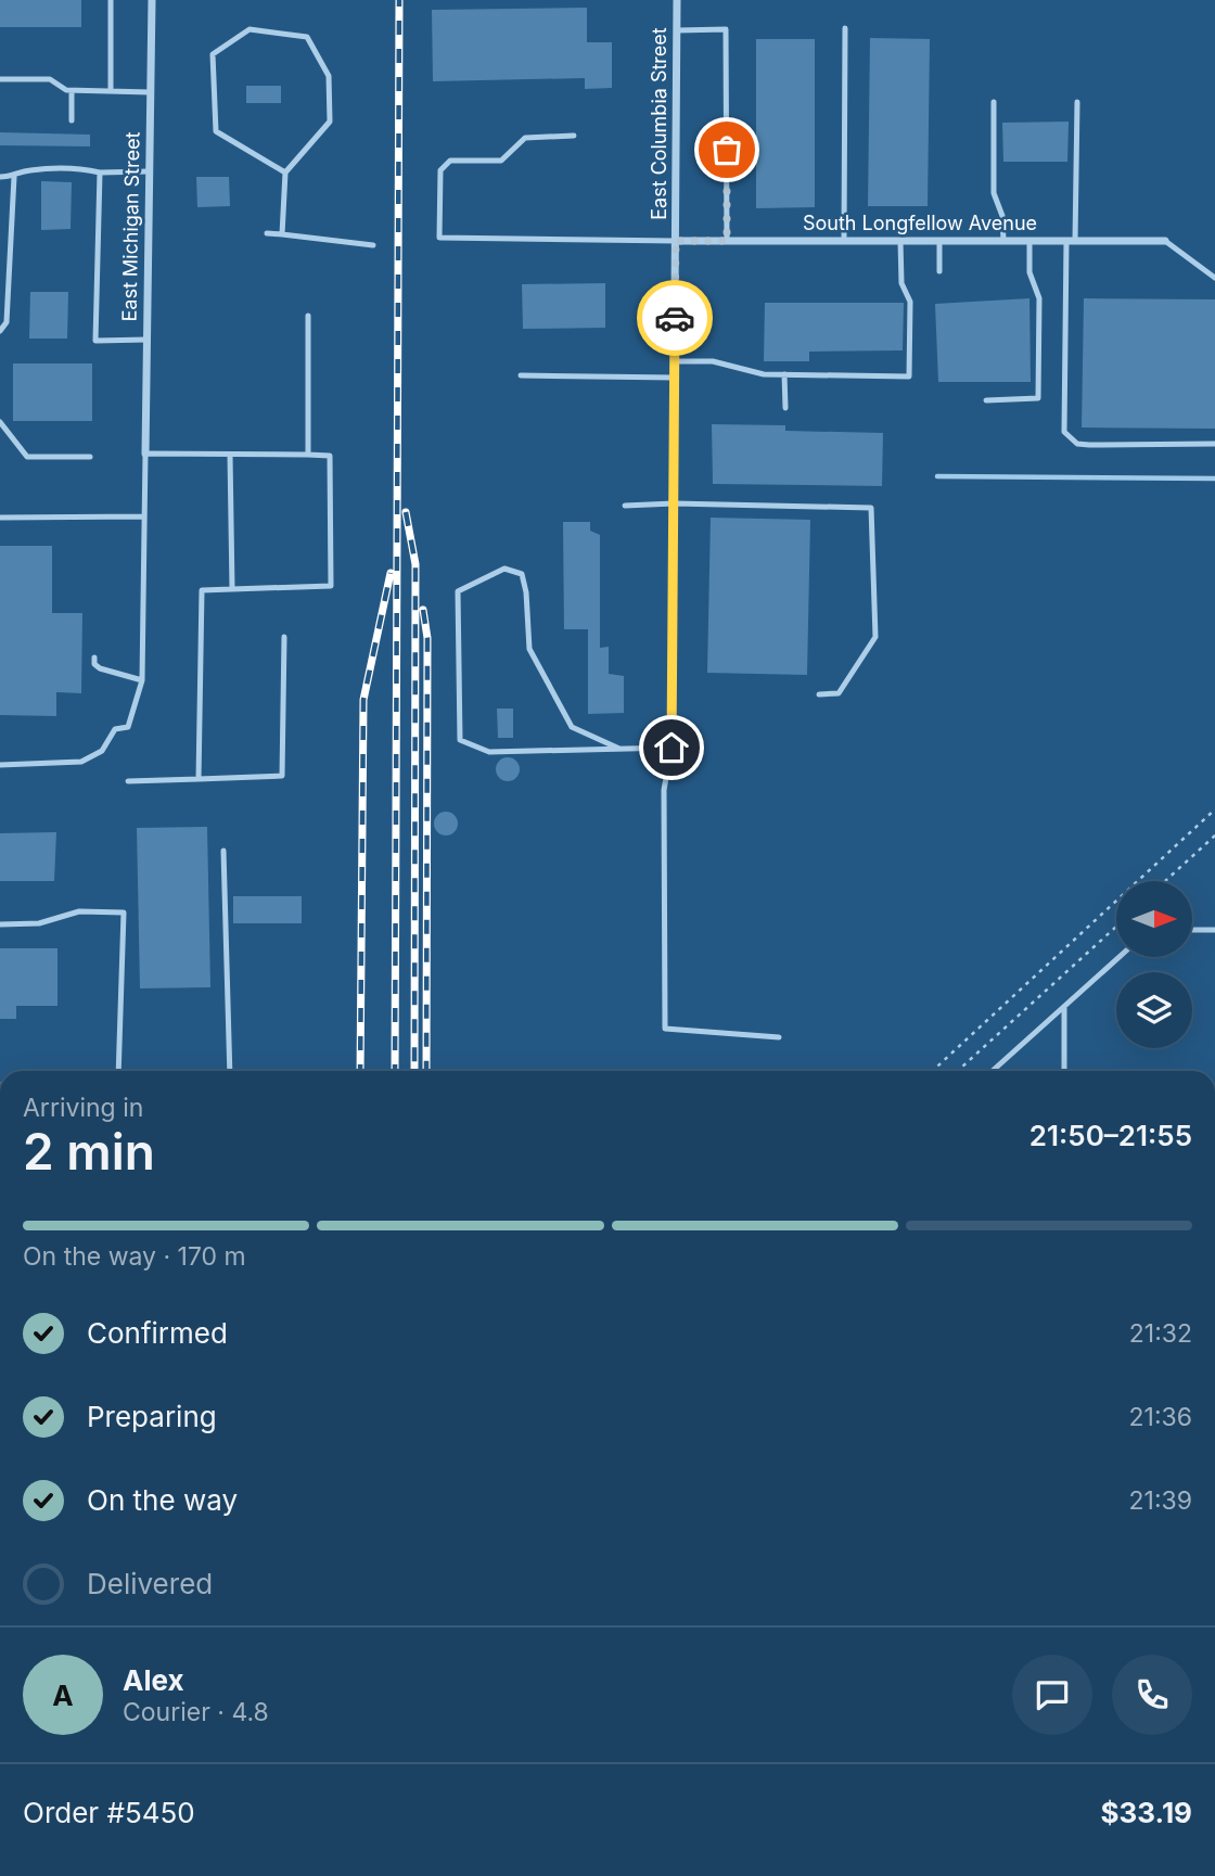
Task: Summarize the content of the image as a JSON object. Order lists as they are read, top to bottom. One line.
{"streets":{"street":["East Columbia Street","South Longfellow Avenue","East Michigan Street"]},"crossings":[["East Columbia Street","South Longfellow Avenue"]],"north":"right","page":{"heading":["2 min","Arriving in","21:50–21:55"],"panel":["Alex","Courier · 4.8","Order #5450","$33.19"],"bar":"On the way · 170 m","list":[["Confirmed","21:32"],["Preparing","21:36"],["On the way","21:39"],"Delivered"],"round":"A"}}
